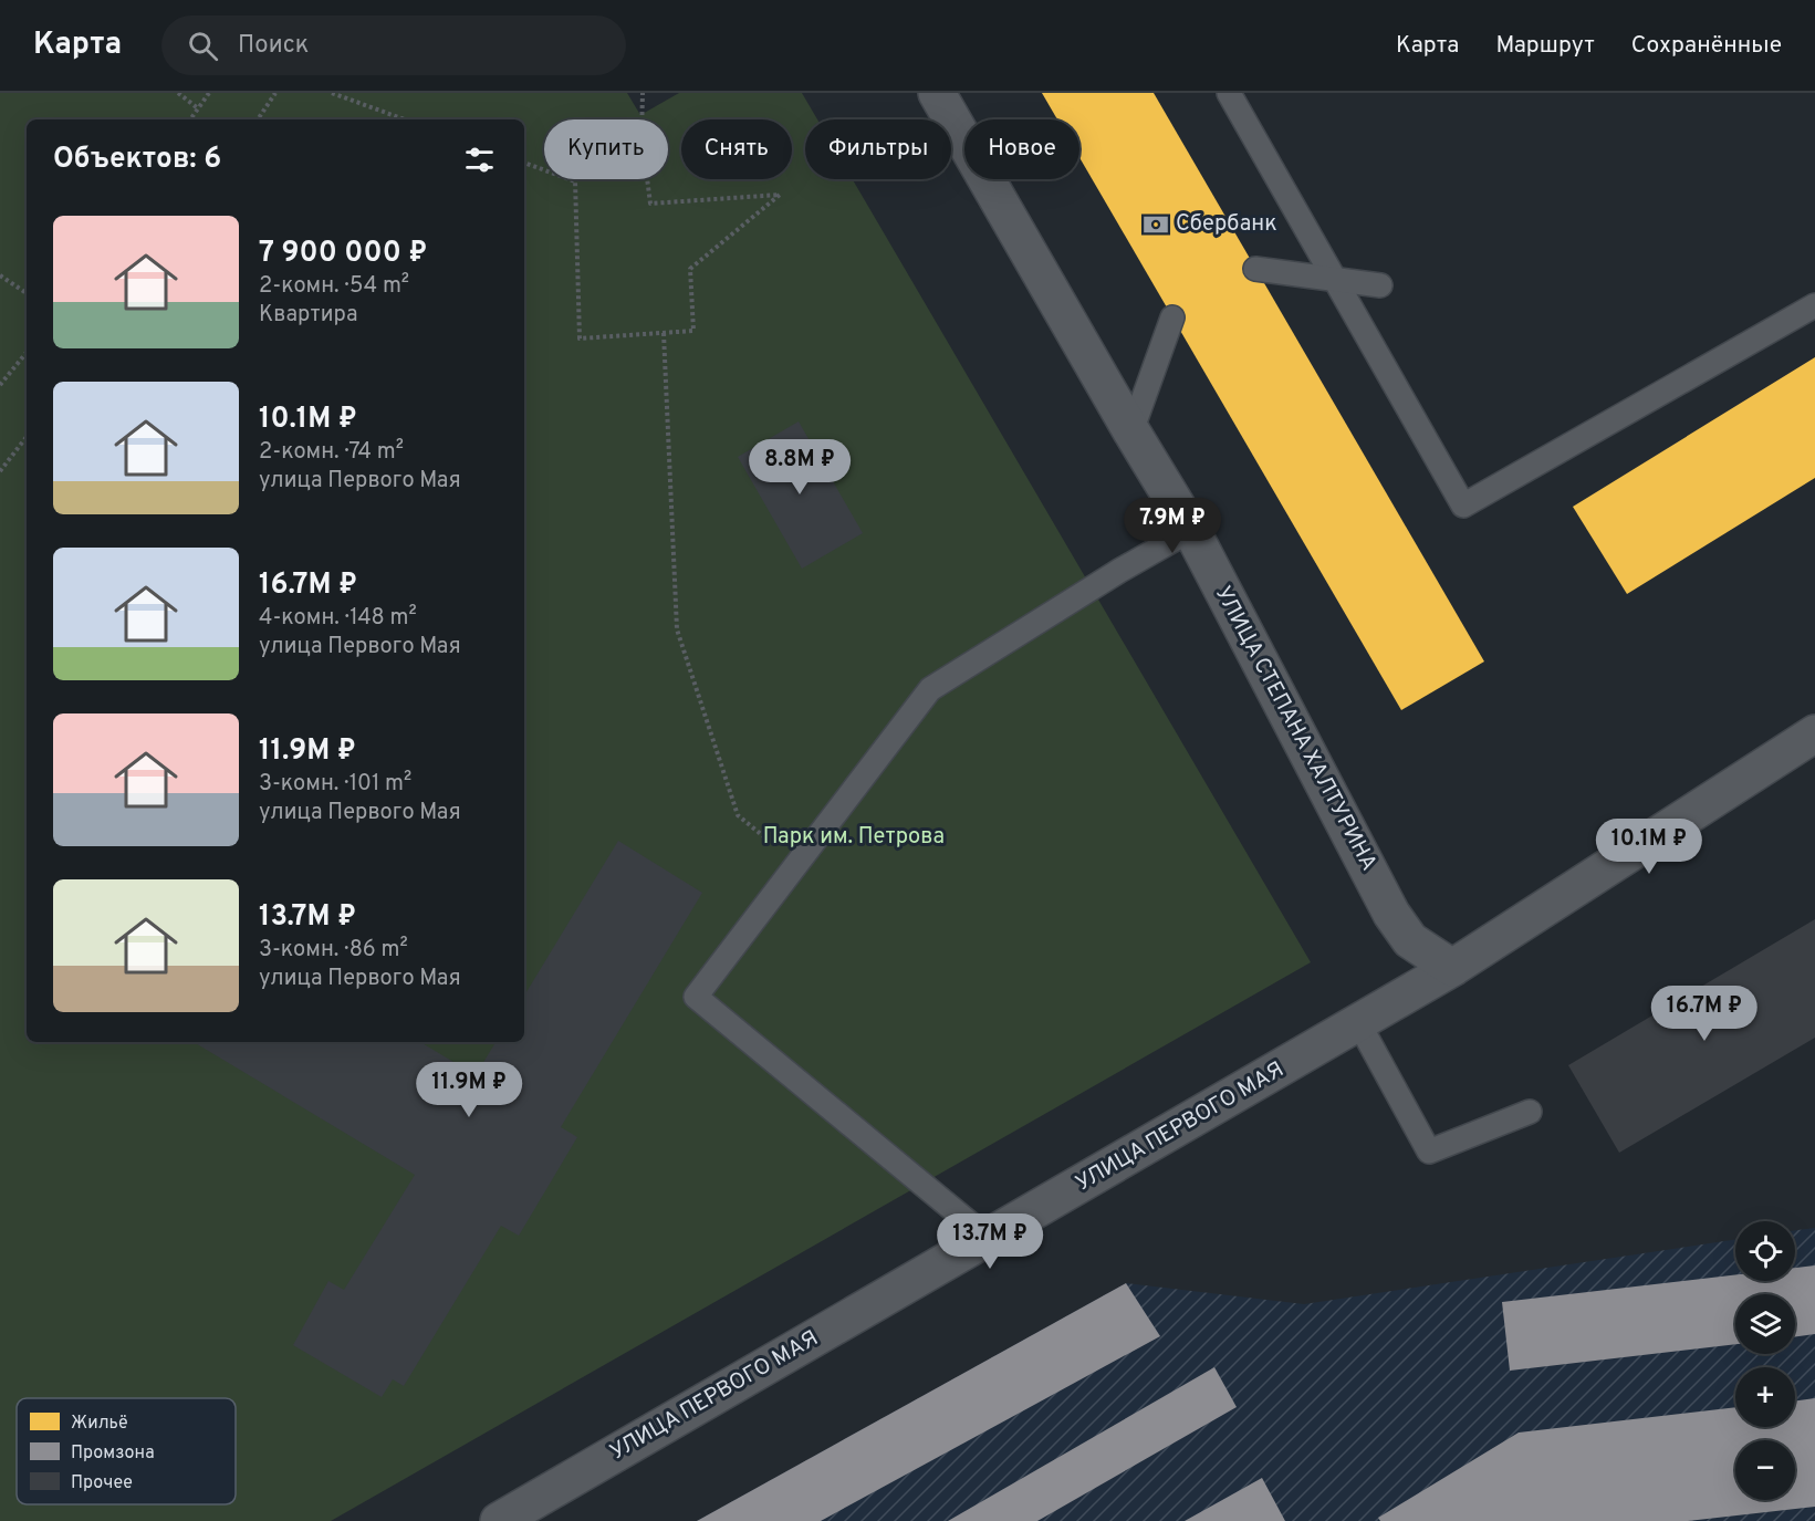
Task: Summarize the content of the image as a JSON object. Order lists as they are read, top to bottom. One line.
{"streets":{"street":["УЛИЦА СТЕПАНА ХАЛТУРИНА","УЛИЦА ПЕРВОГО МАЯ"]},"crossings":[["УЛИЦА СТЕПАНА ХАЛТУРИНА","УЛИЦА ПЕРВОГО МАЯ"]],"parks":["Парк им. Петрова"],"places":{"bank":["Сбербанк"]},"legend":["Жильё","Промзона","Прочее"],"page":{"header":"Карта","search":"Поиск","nav":["Карта","Маршрут","Сохранённые"],"chip":["Купить","Снять","Фильтры","Новое"],"heading":"Объектов: 6","list":[{"name":"7 900 000 ₽","note":"2-комн. · 54 m² · Квартира"},{"name":"10.1M ₽","note":"2-комн. · 74 m² · улица Первого Мая"},{"name":"16.7M ₽","note":"4-комн. · 148 m² · улица Первого Мая"},{"name":"11.9M ₽","note":"3-комн. · 101 m² · улица Первого Мая"},{"name":"13.7M ₽","note":"3-комн. · 86 m² · улица Первого Мая"}],"price":["8.8M ₽","7.9M ₽","10.1M ₽","16.7M ₽","11.9M ₽","13.7M ₽"],"map_buttons":["+","−"]}}
